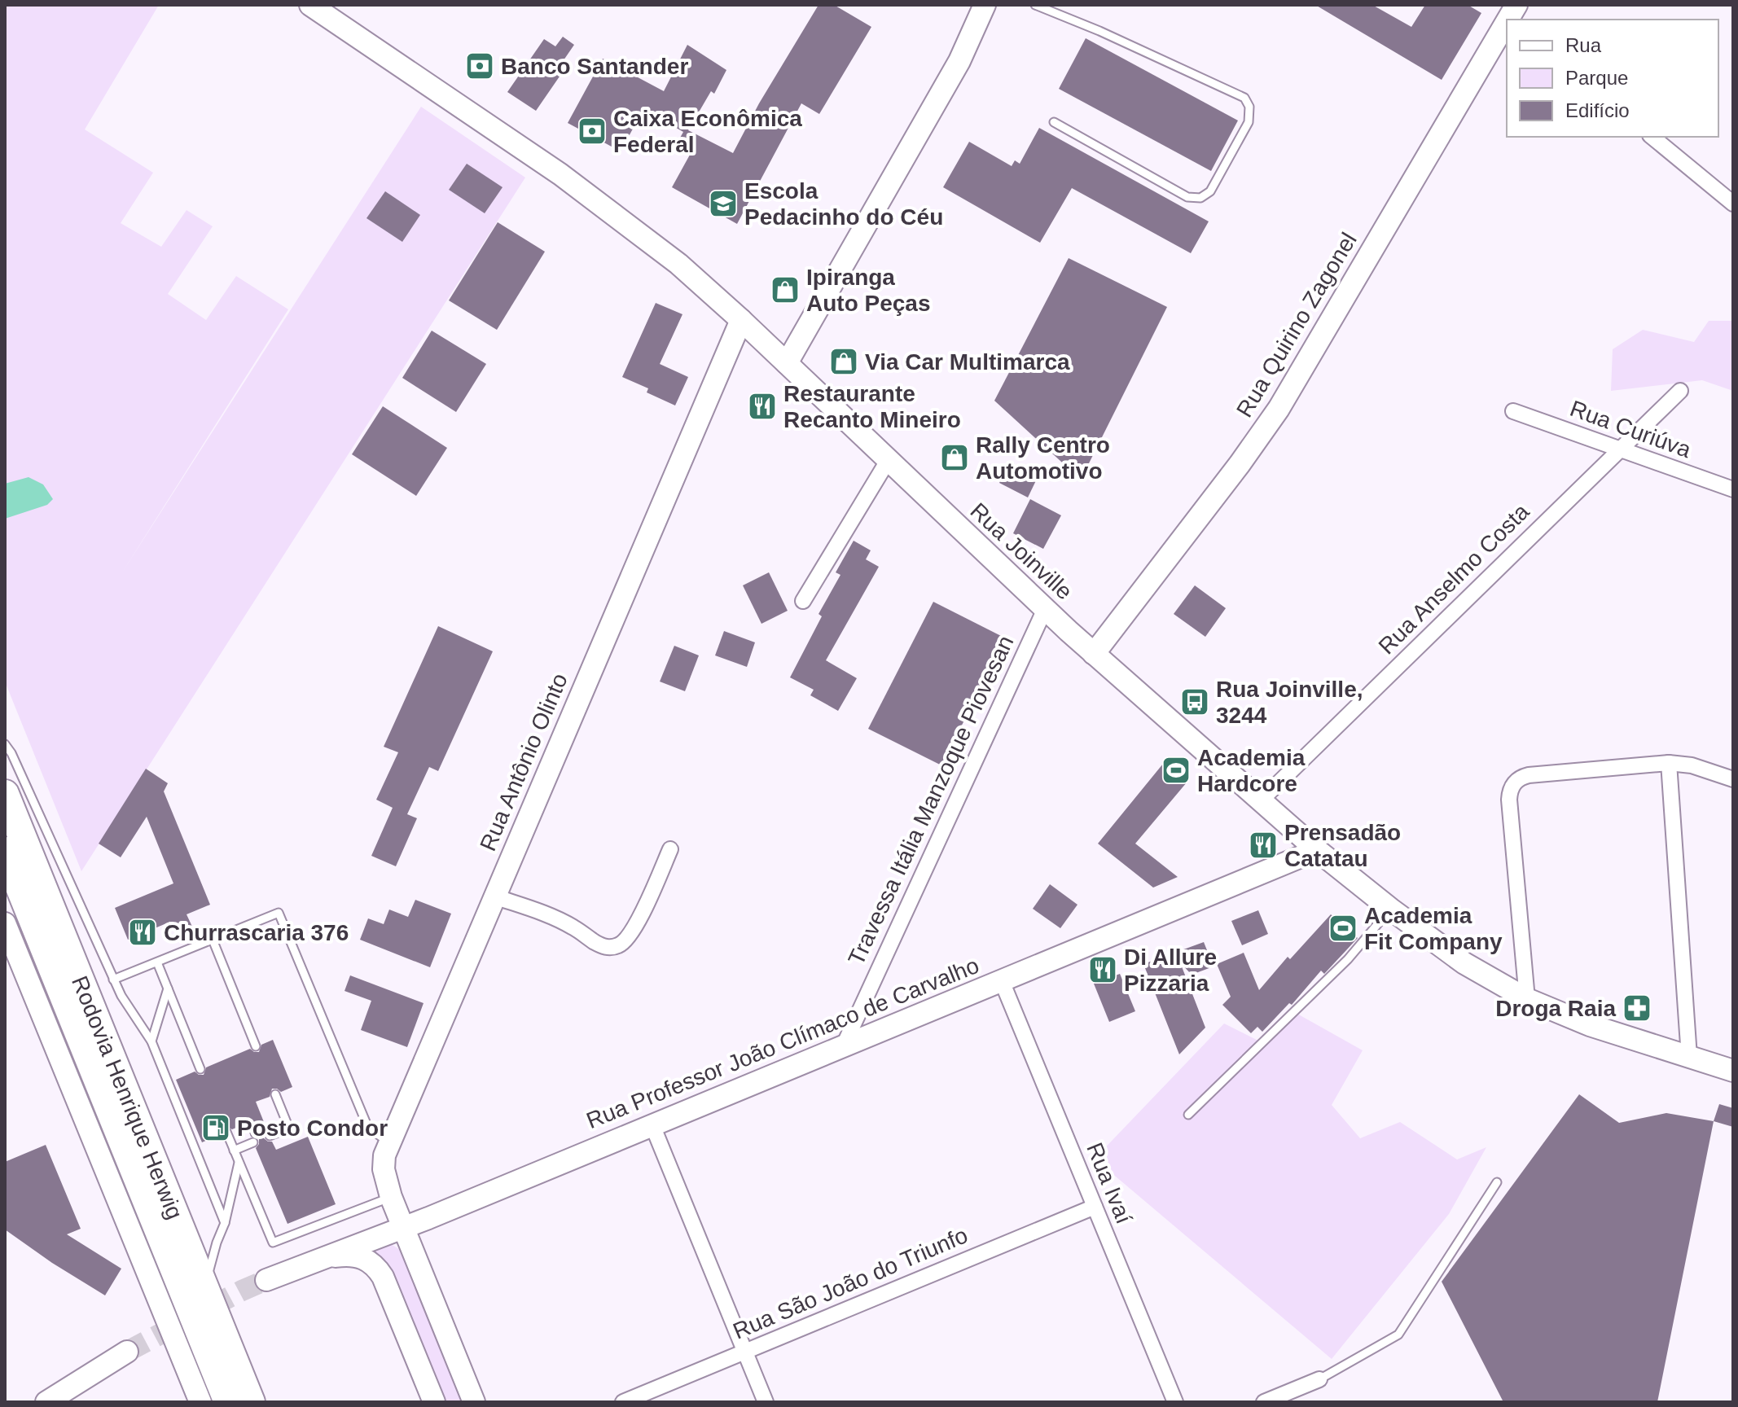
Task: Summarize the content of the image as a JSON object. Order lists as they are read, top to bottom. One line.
{"streets":{"highway":["Rodovia Henrique Herwig"],"main road":["Rua Quirino Zagonel","Rua Joinville","Rua Antônio Olinto","Rua Professor João Clímaco de Carvalho"],"street":["Rua Curiúva","Rua Anselmo Costa","Travessa Itália Manzoque Piovesan","Rua Ivaí","Rua São João do Triunfo"]},"crossings":[["Rua Quirino Zagonel","Rua Joinville"],["Rua Curiúva","Rua Anselmo Costa"],["Rua Joinville","Rua Anselmo Costa"],["Rua Joinville","Rua Antônio Olinto"],["Rua Joinville","Travessa Itália Manzoque Piovesan"],["Rua Joinville","Rua Professor João Clímaco de Carvalho"],["Rua Antônio Olinto","Rua Professor João Clímaco de Carvalho"],["Travessa Itália Manzoque Piovesan","Rua Professor João Clímaco de Carvalho"],["Rua Professor João Clímaco de Carvalho","Rua Ivaí"],["Rua Ivaí","Rua São João do Triunfo"]],"places":{"bank":["Banco Santander","Caixa Econômica Federal"],"school or university":["Escola Pedacinho do Céu"],"shop":["Ipiranga Auto Peças","Via Car Multimarca","Rally Centro Automotivo"],"restaurant":["Restaurante Recanto Mineiro","Prensadão Catatau","Churrascaria 376","Di Allure Pizzaria"],"bus stop":["Rua Joinville, 3244"],"sports":["Academia Hardcore","Academia Fit Company"],"pharmacy":["Droga Raia"],"fuel station":["Posto Condor"]},"legend":["Rua","Parque","Edifício"]}
